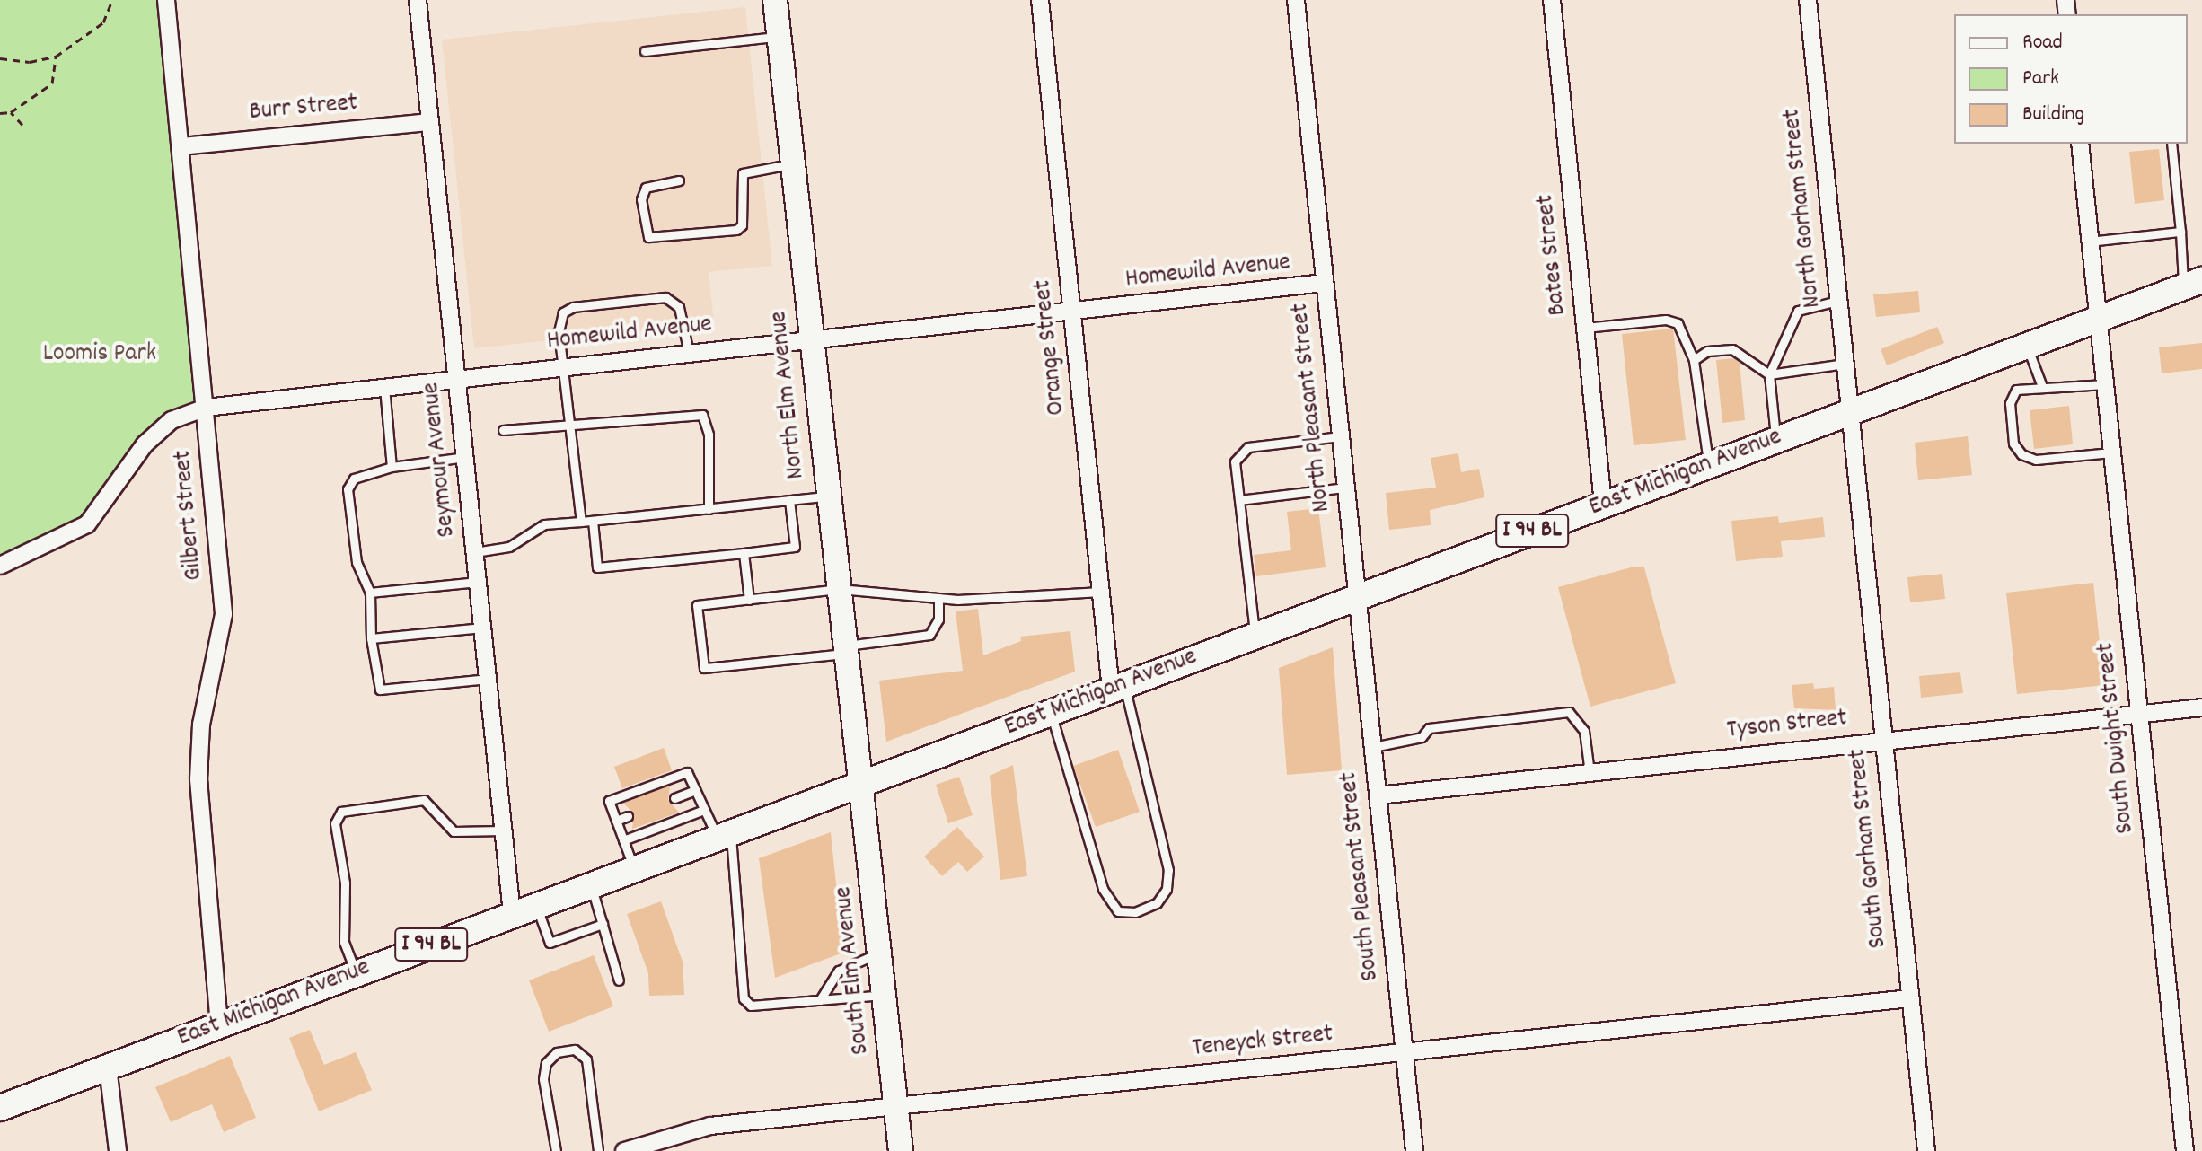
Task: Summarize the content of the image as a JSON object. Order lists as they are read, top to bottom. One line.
{"streets":{"main road":["East Michigan Avenue","I 94 BL"],"street":["Burr Street","North Gorham Street","Bates Street","Homewild Avenue","Orange Street","North Elm Avenue","North Pleasant Street","Seymour Avenue","Gilbert Street","Tyson Street","South Dwight Street","South Gorham Street","South Pleasant Street","South Elm Avenue","Teneyck Street"]},"crossings":[["Burr Street","Seymour Avenue"],["Burr Street","Gilbert Street"],["North Gorham Street","East Michigan Avenue"],["North Gorham Street","South Gorham Street"],["Bates Street","East Michigan Avenue"],["Homewild Avenue","Orange Street"],["Homewild Avenue","North Elm Avenue"],["Homewild Avenue","North Pleasant Street"],["Homewild Avenue","Seymour Avenue"],["Homewild Avenue","Gilbert Street"],["Orange Street","East Michigan Avenue"],["North Elm Avenue","East Michigan Avenue"],["North Elm Avenue","South Elm Avenue"],["North Pleasant Street","East Michigan Avenue"],["North Pleasant Street","South Pleasant Street"],["Seymour Avenue","East Michigan Avenue"],["East Michigan Avenue","Gilbert Street"],["East Michigan Avenue","South Dwight Street"],["East Michigan Avenue","South Gorham Street"],["East Michigan Avenue","South Pleasant Street"],["East Michigan Avenue","South Elm Avenue"],["Tyson Street","South Dwight Street"],["Tyson Street","South Gorham Street"],["Tyson Street","South Pleasant Street"],["South Gorham Street","Teneyck Street"],["South Pleasant Street","Teneyck Street"],["South Elm Avenue","Teneyck Street"]],"parks":["Loomis Park"],"legend":["Road","Park","Building"]}
